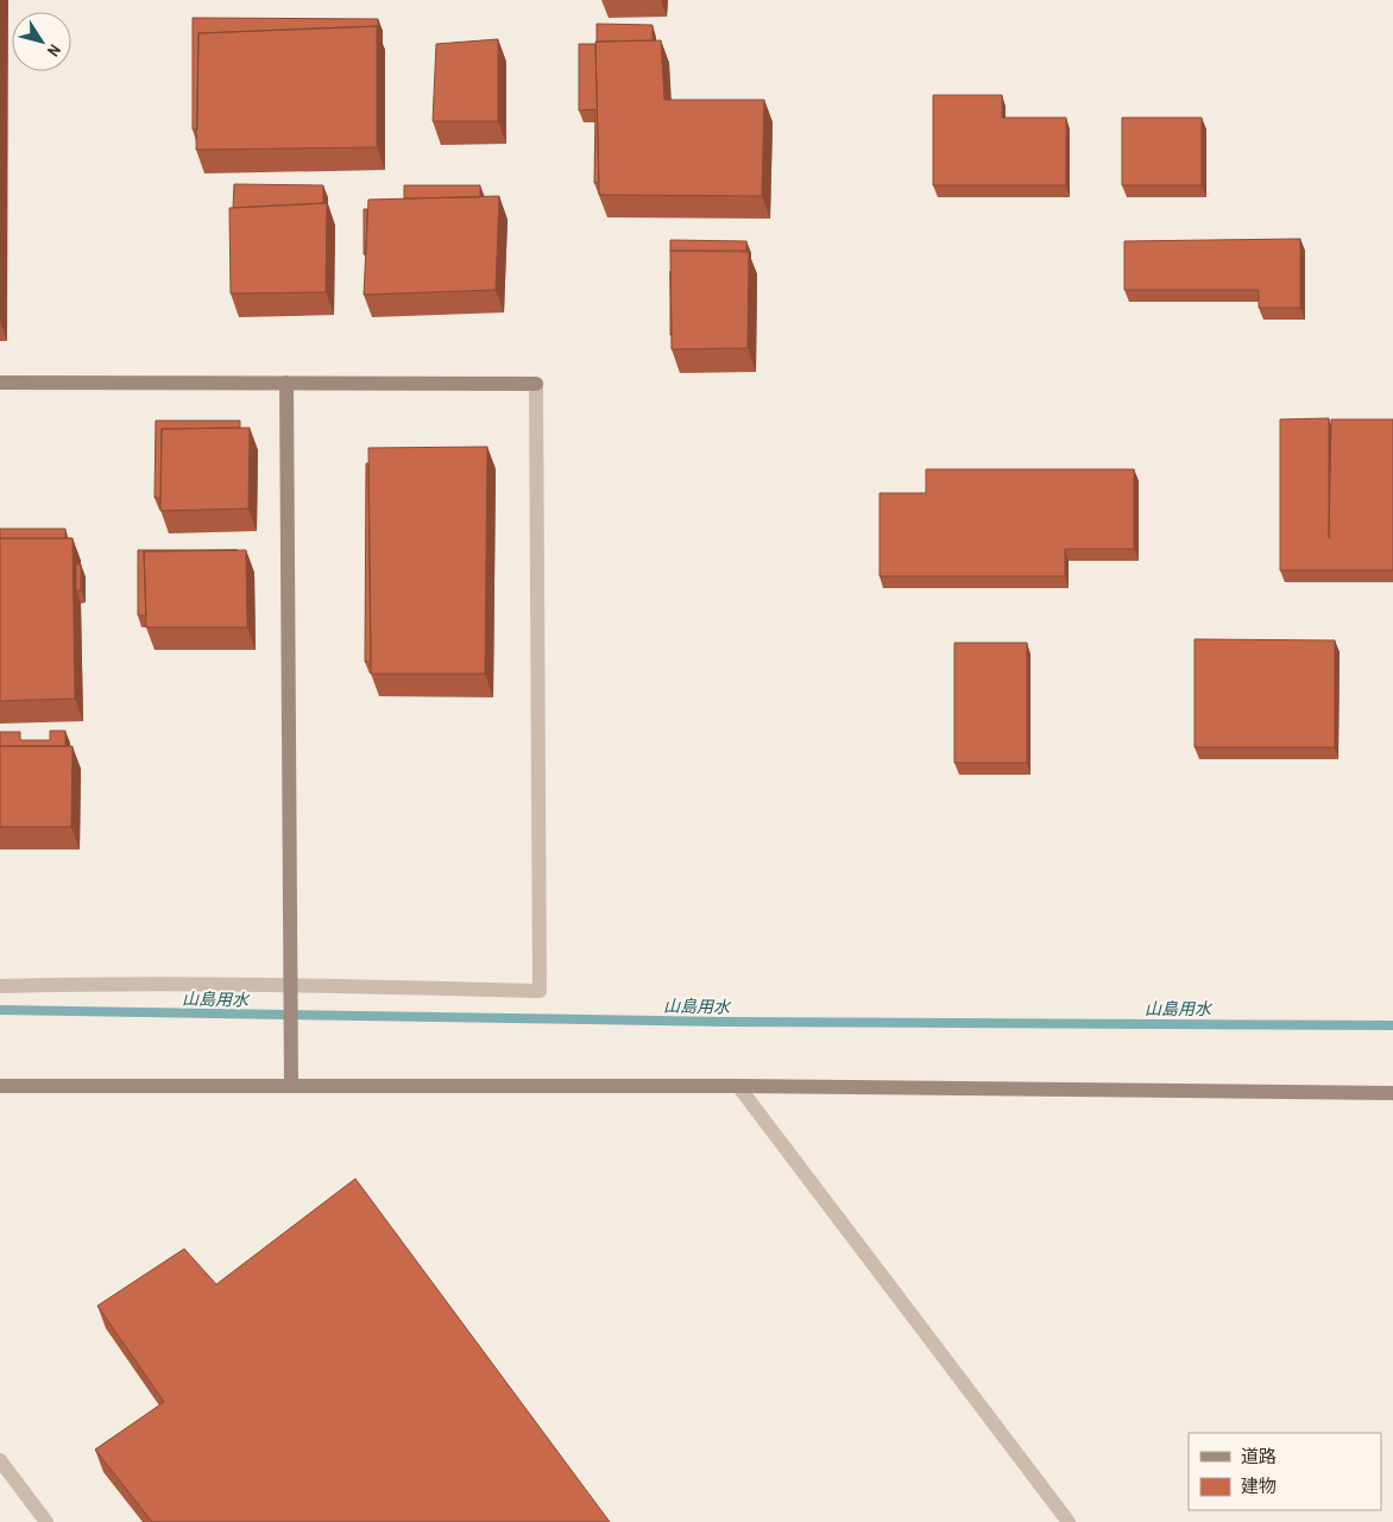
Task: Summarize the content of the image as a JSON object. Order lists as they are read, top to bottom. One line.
{"water":["山島用水"],"legend":["道路","建物"],"north":"bottom right"}
